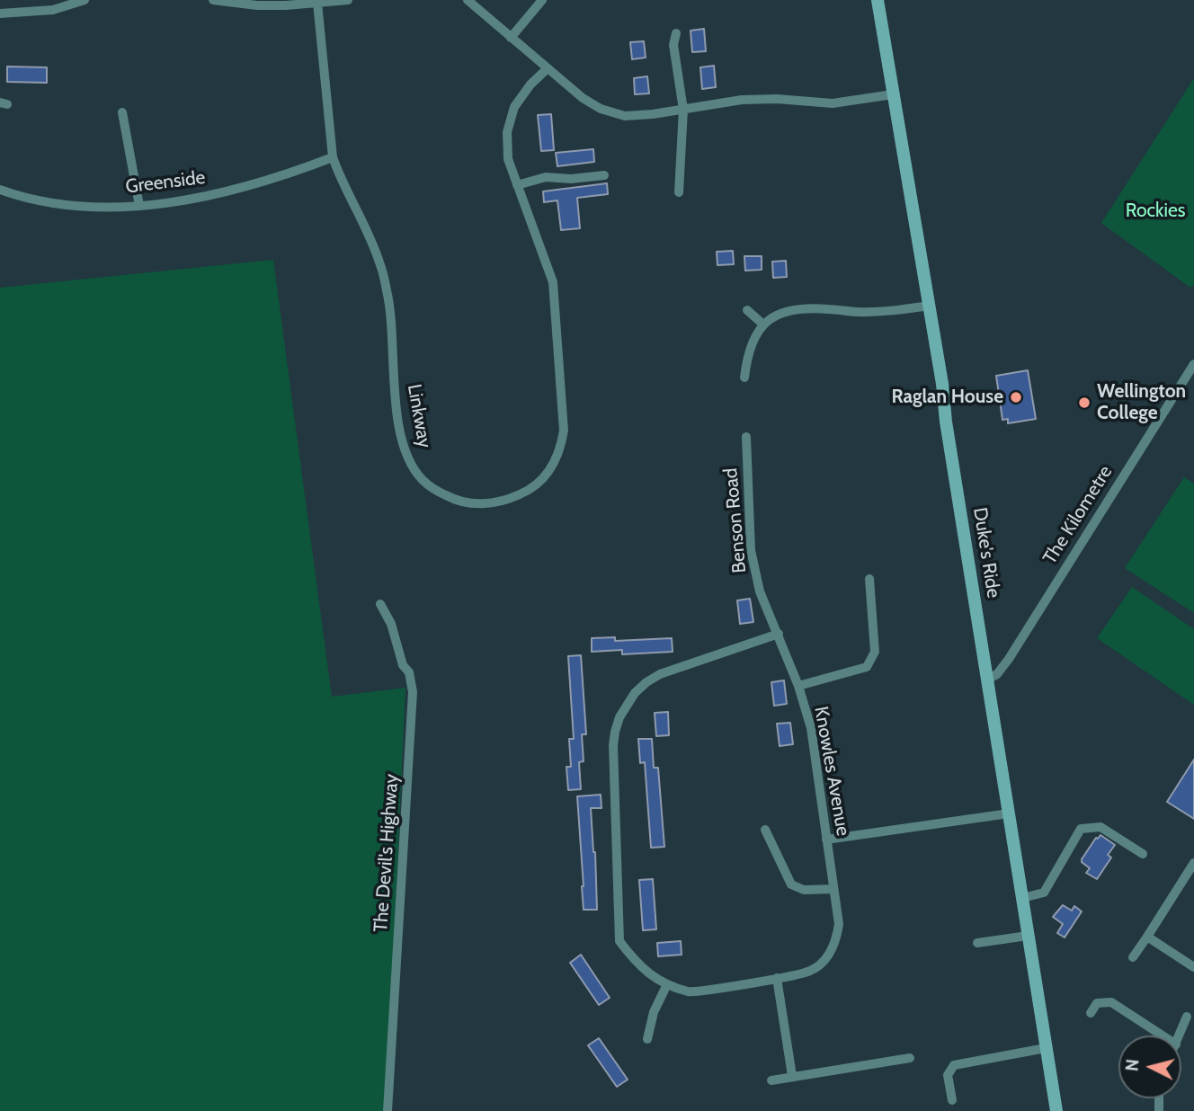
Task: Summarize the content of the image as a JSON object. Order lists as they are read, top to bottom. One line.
{"streets":{"main road":["Duke's Ride"],"street":["Greenside","Linkway","The Kilometre","Benson Road","Knowles Avenue","The Devil's Highway"]},"crossings":[["Greenside","Linkway"],["The Kilometre","Duke's Ride"],["Benson Road","Knowles Avenue"]],"parks":["Rockies"],"places":["Raglan House","Wellington College"],"north":"left"}
